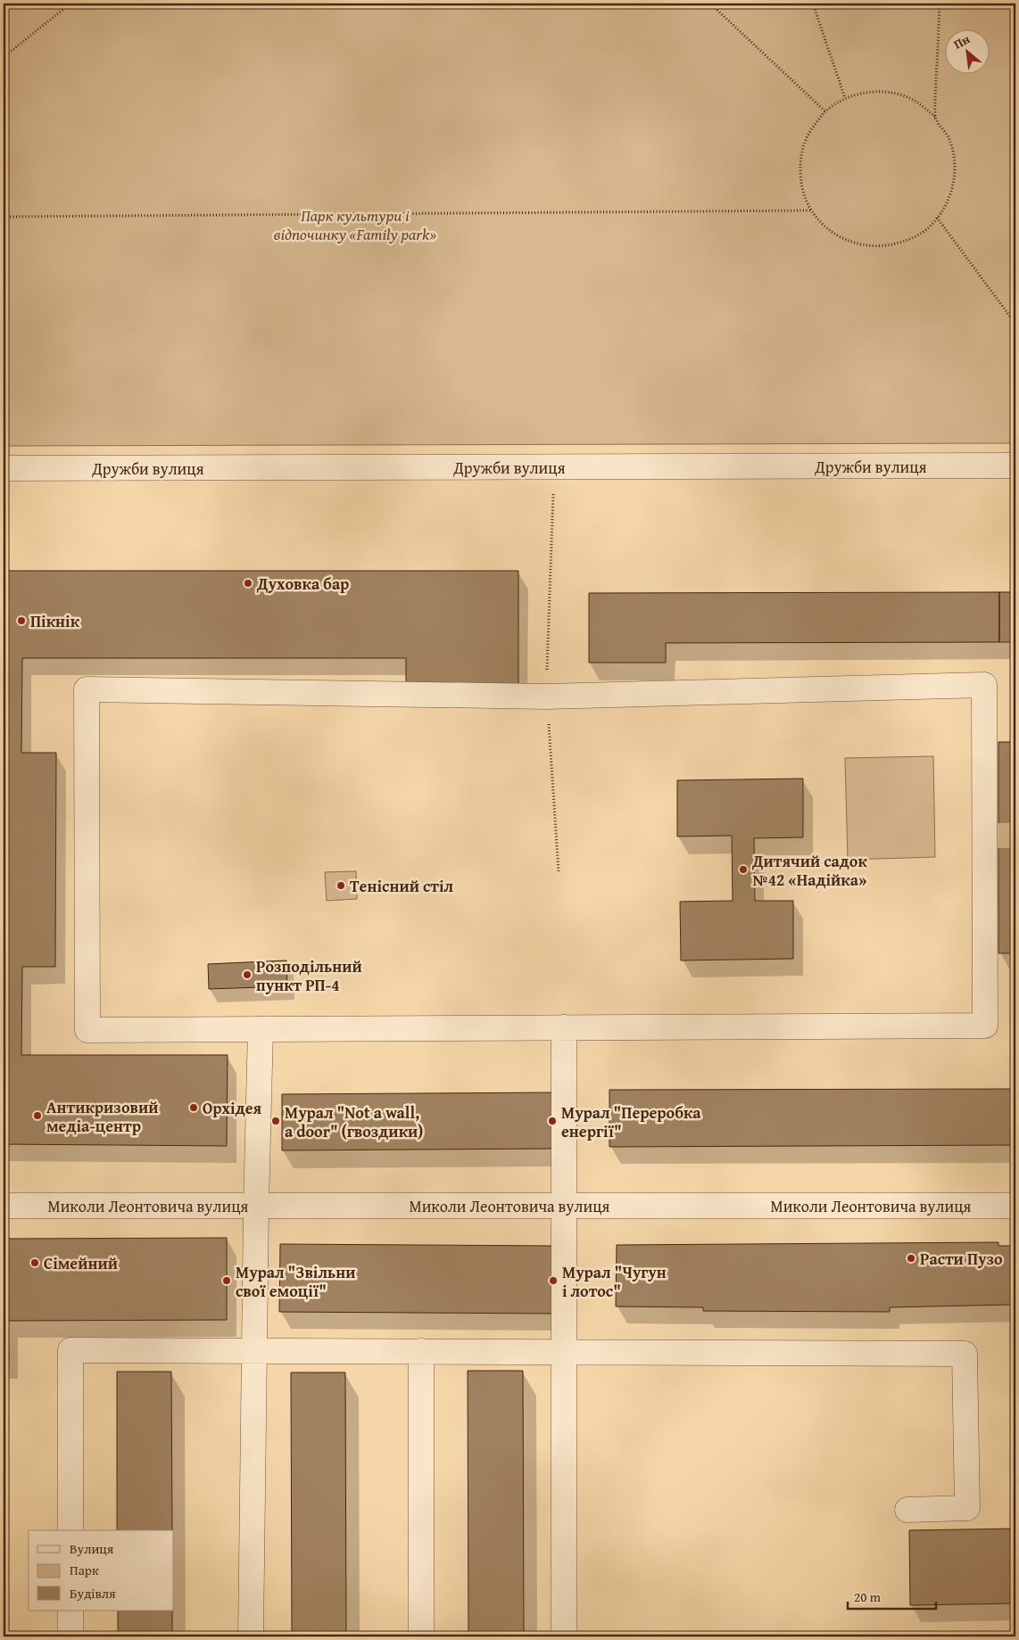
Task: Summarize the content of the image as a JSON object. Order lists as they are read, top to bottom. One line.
{"streets":{"street":["Дружби вулиця","Миколи Леонтовича вулиця"]},"parks":["Парк культури і відпочинку «Family park»"],"places":["Духовка бар","Пікнік","Дитячий садок №42 «Надійка»","Тенісний стіл","Розподільний пункт РП-4","Орхідея","Антикризовий медіа-центр","Мурал \"Not a wall, a door\" (гвоздики)","Мурал \"Переробка енергії\"","Расти Пузо","Сімейний","Мурал \"Звільни свої емоції\"","Мурал \"Чугун і лотос\""],"legend":["Вулиця","Парк","Будівля"],"scale_bar":"20 m","north":"top left"}
